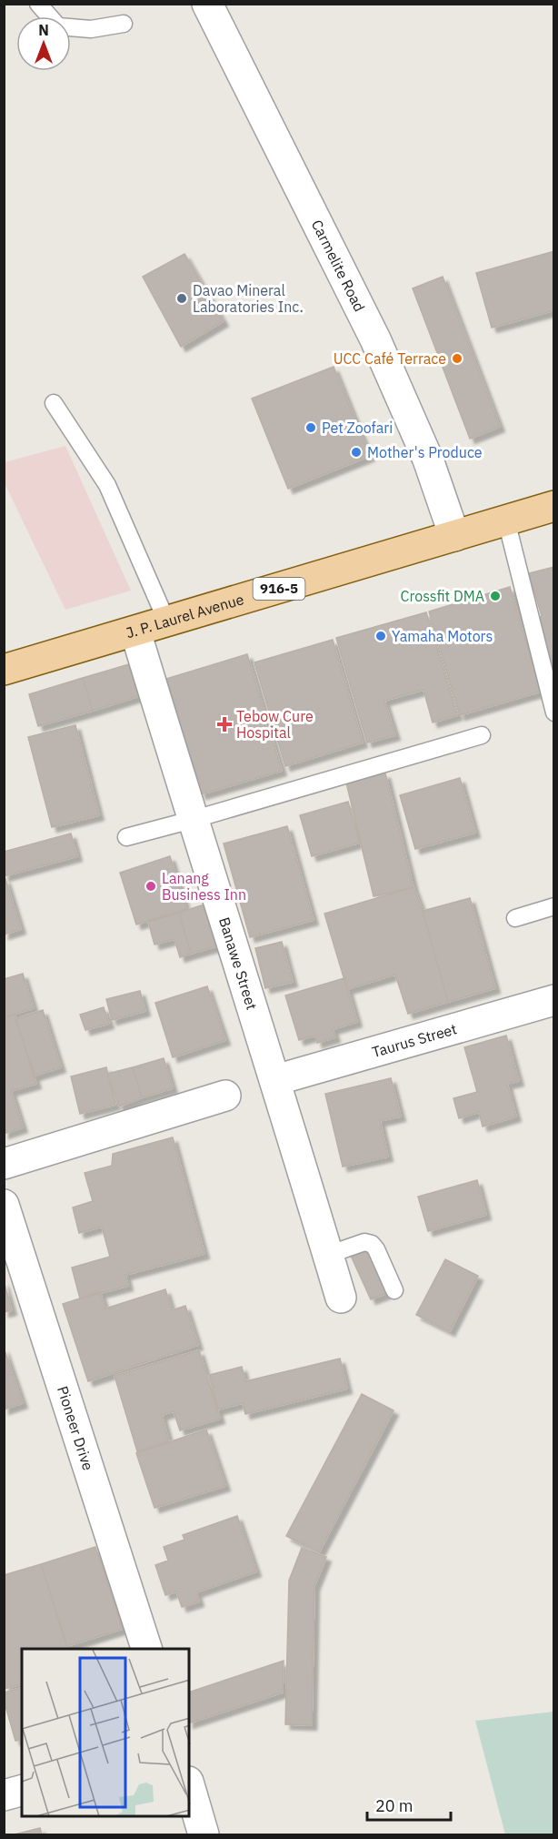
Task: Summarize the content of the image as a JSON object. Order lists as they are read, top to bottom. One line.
{"streets":{"main road":["916-5","J. P. Laurel Avenue"],"street":["Carmelite Road","Banawe Street","Taurus Street","Pioneer Drive"]},"crossings":[["Carmelite Road","J. P. Laurel Avenue"],["J. P. Laurel Avenue","Banawe Street"],["Banawe Street","Taurus Street"]],"places":{"other":["Davao Mineral Laboratories Inc.","UCC Café Terrace","Pet Zoofari","Mother's Produce","Crossfit DMA","Yamaha Motors","Lanang Business Inn"],"health":["Tebow Cure Hospital"]},"scale_bar":"20 m","north":"top"}
